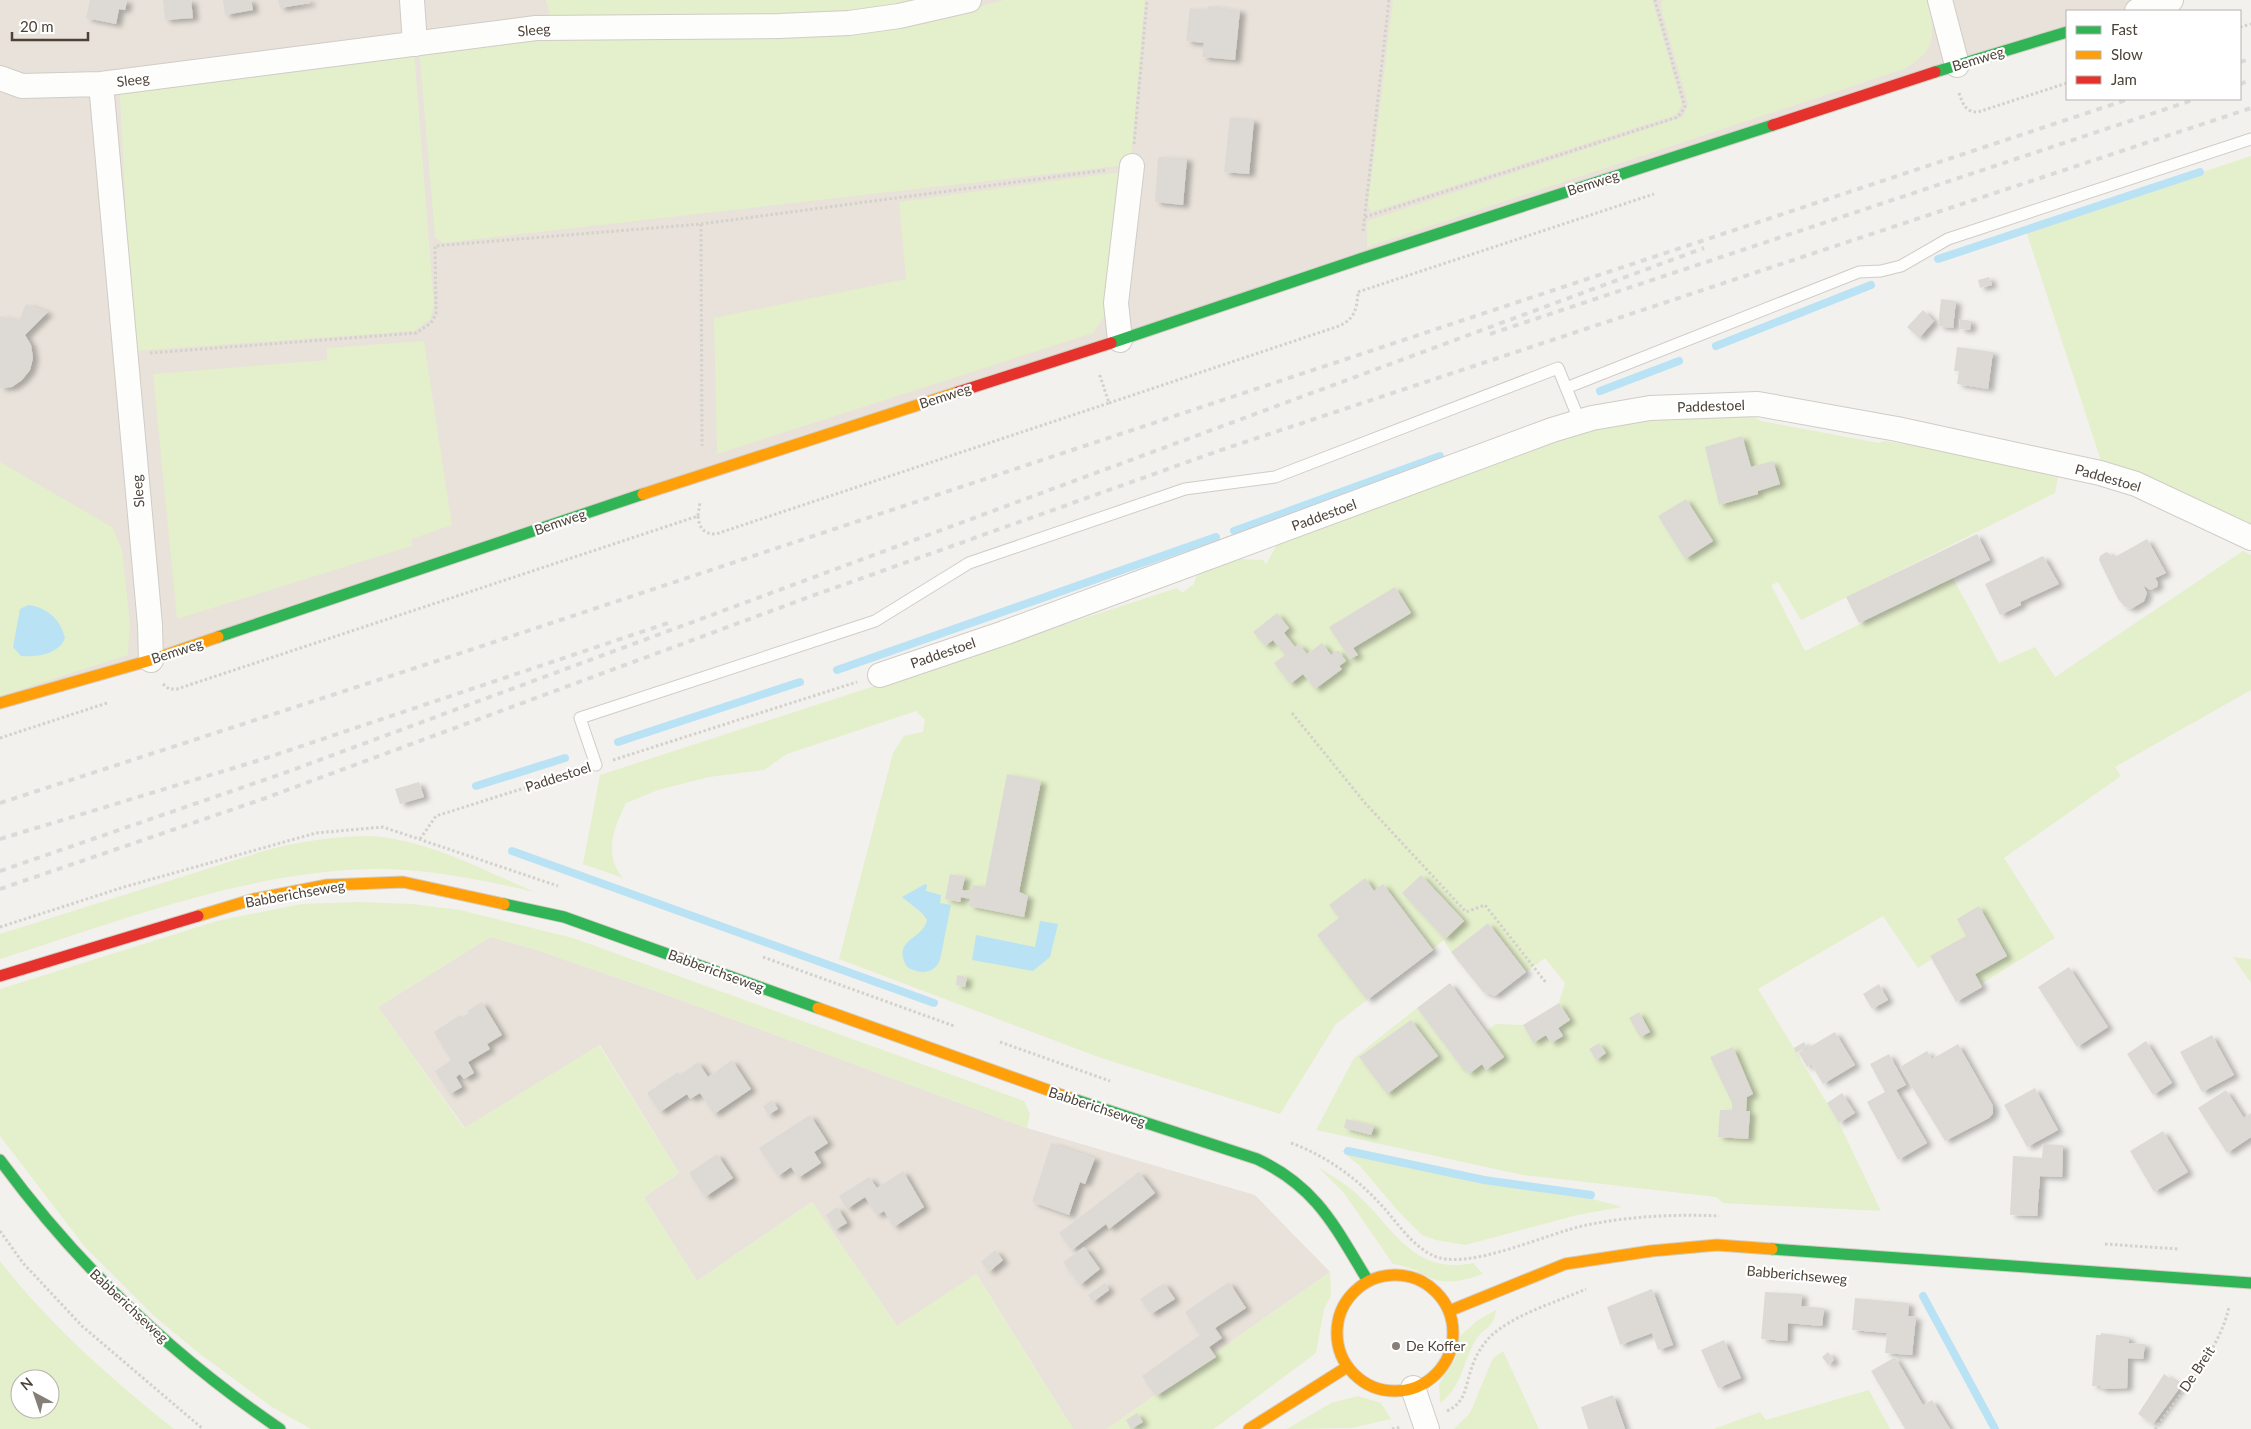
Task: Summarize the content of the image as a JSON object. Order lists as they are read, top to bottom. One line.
{"streets":{"street":["Sleeg","Bemweg","Paddestoel","Babberichseweg"],"path":["De Breit"]},"crossings":[["Sleeg","Bemweg"]],"places":["De Koffer"],"legend":["Fast","Slow","Jam"],"scale_bar":"20 m","north":"top left"}
